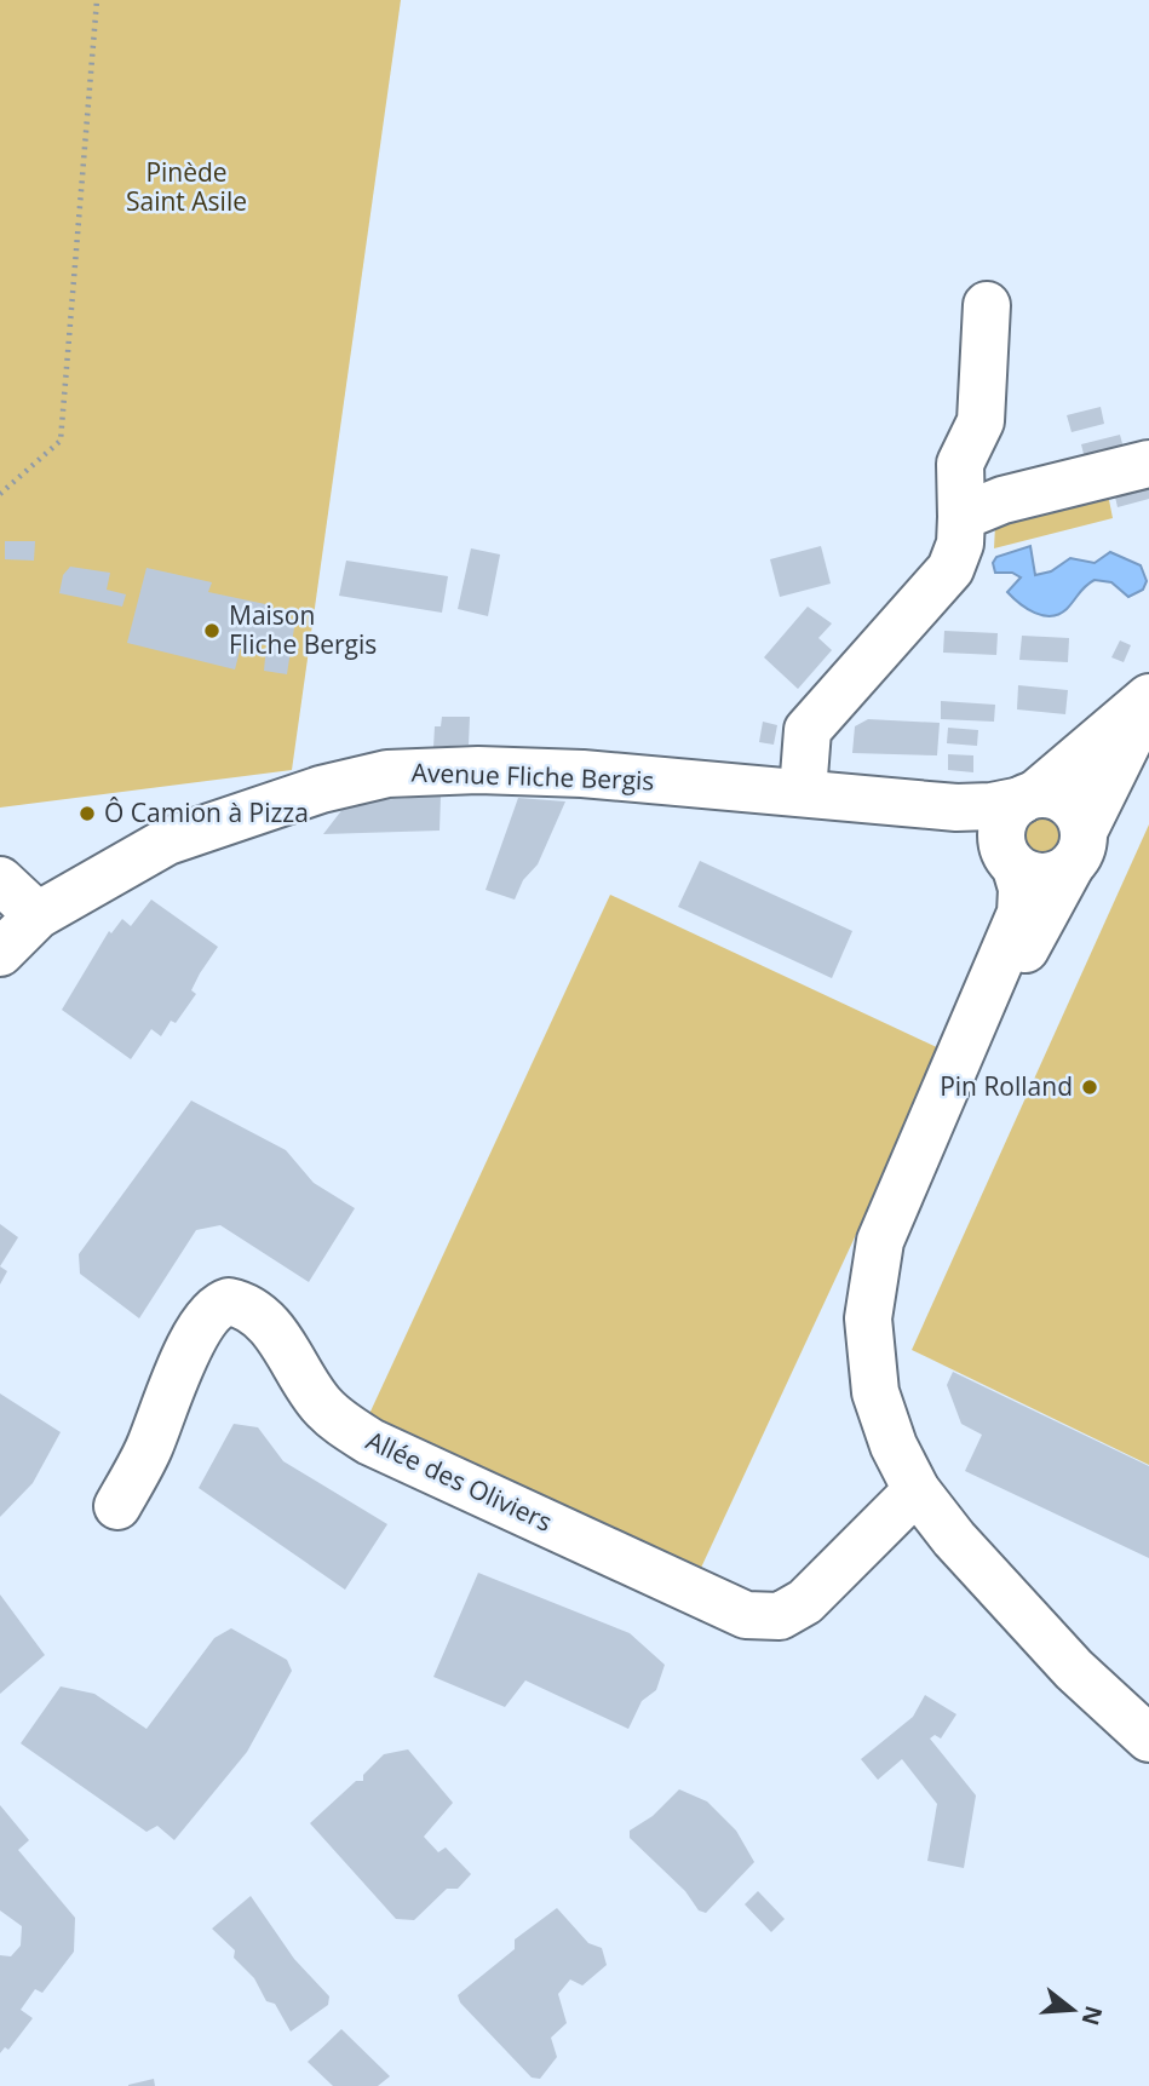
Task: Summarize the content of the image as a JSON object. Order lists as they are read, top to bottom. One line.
{"streets":{"street":["Avenue Fliche Bergis","Allée des Oliviers"]},"parks":["Pinède Saint Asile"],"places":["Maison Fliche Bergis","Ô Camion à Pizza","Pin Rolland"],"north":"right"}
